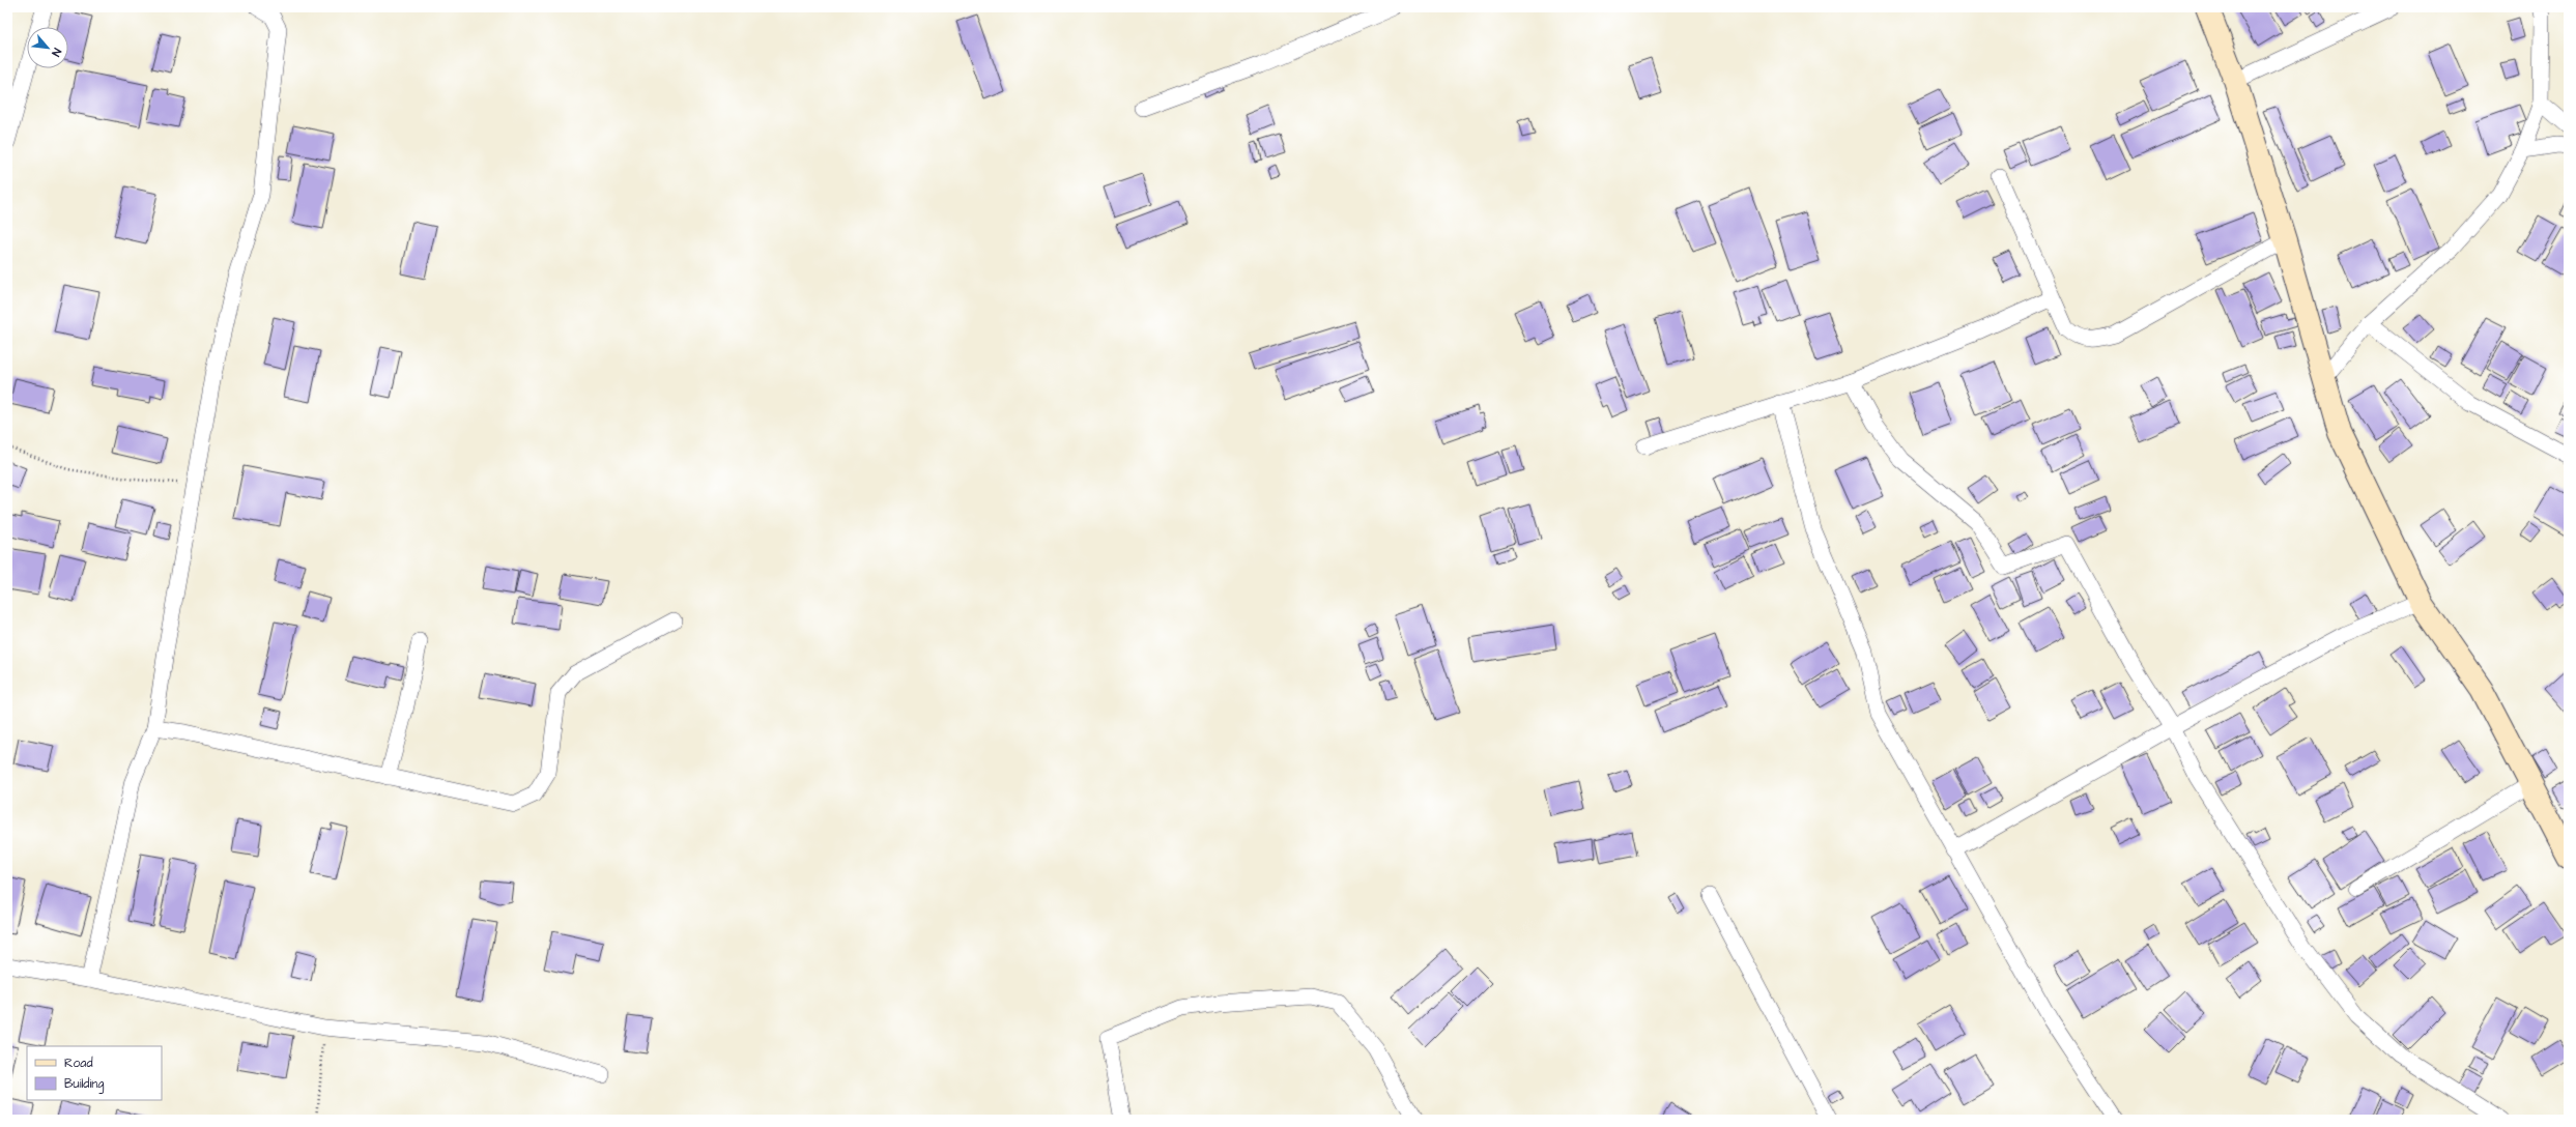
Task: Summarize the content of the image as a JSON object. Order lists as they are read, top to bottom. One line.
{"legend":["Road","Building"],"north":"bottom right"}
